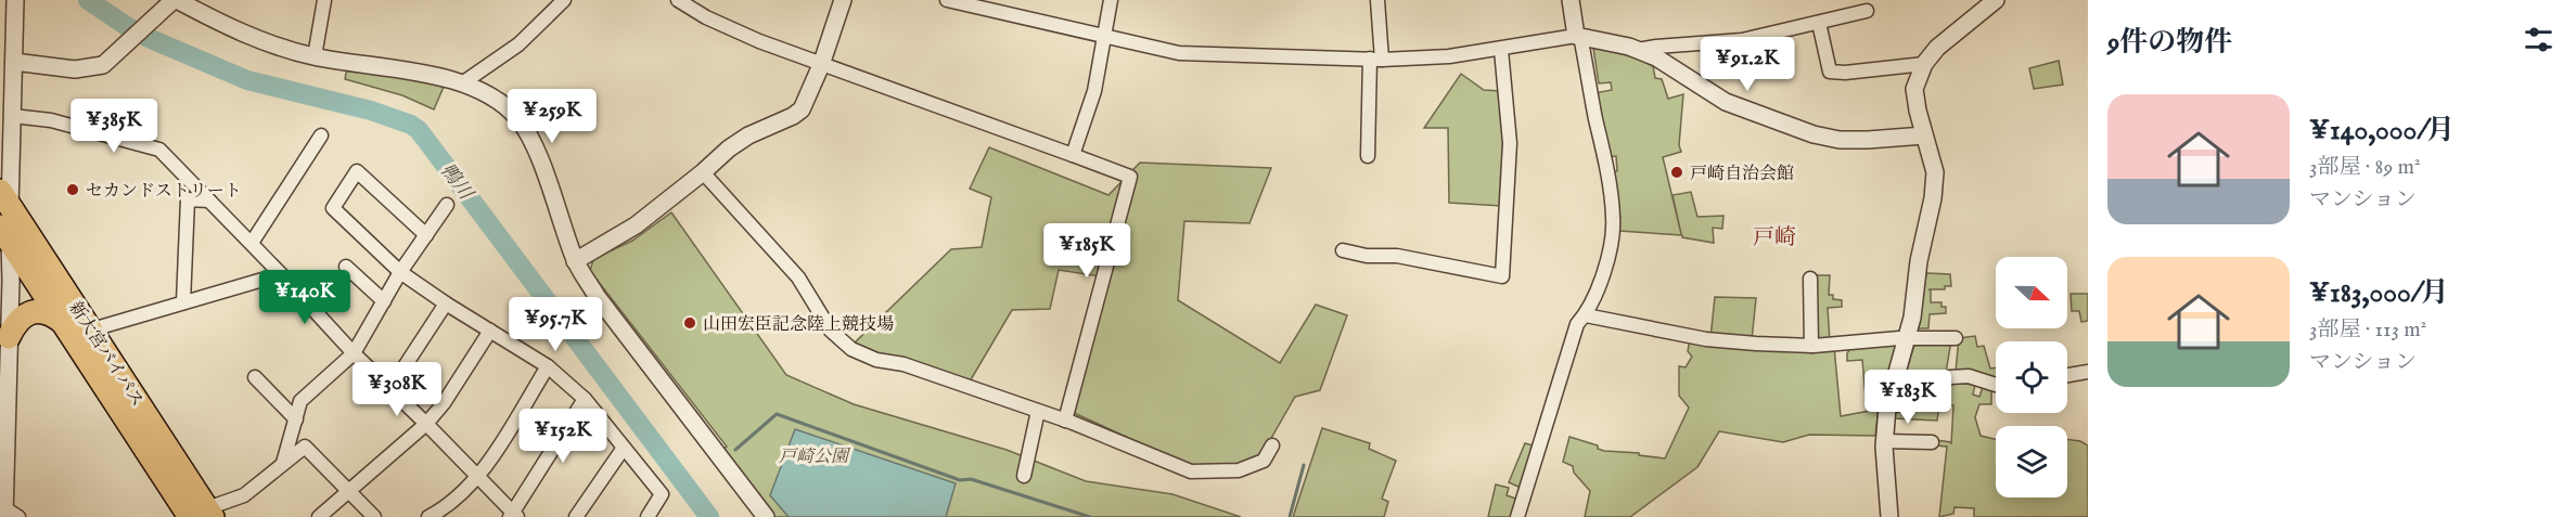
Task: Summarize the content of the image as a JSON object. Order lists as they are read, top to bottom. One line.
{"streets":{"highway":["新大宮バイパス"]},"districts":["戸崎"],"water":["鴨川"],"parks":["戸崎公園"],"places":["戸崎自治会館","セカンドストリート","山田宏臣記念陸上競技場"],"north":"right","page":{"heading":"9件の物件","price":["¥91.2K","¥259K","¥385K","¥185K","¥140K","¥95.7K","¥308K","¥183K","¥152K"],"list":[{"name":"¥140,000/月","note":"3部屋 · 89 m² · マンション"},{"name":"¥183,000/月","note":"3部屋 · 113 m² · マンション"}]}}
